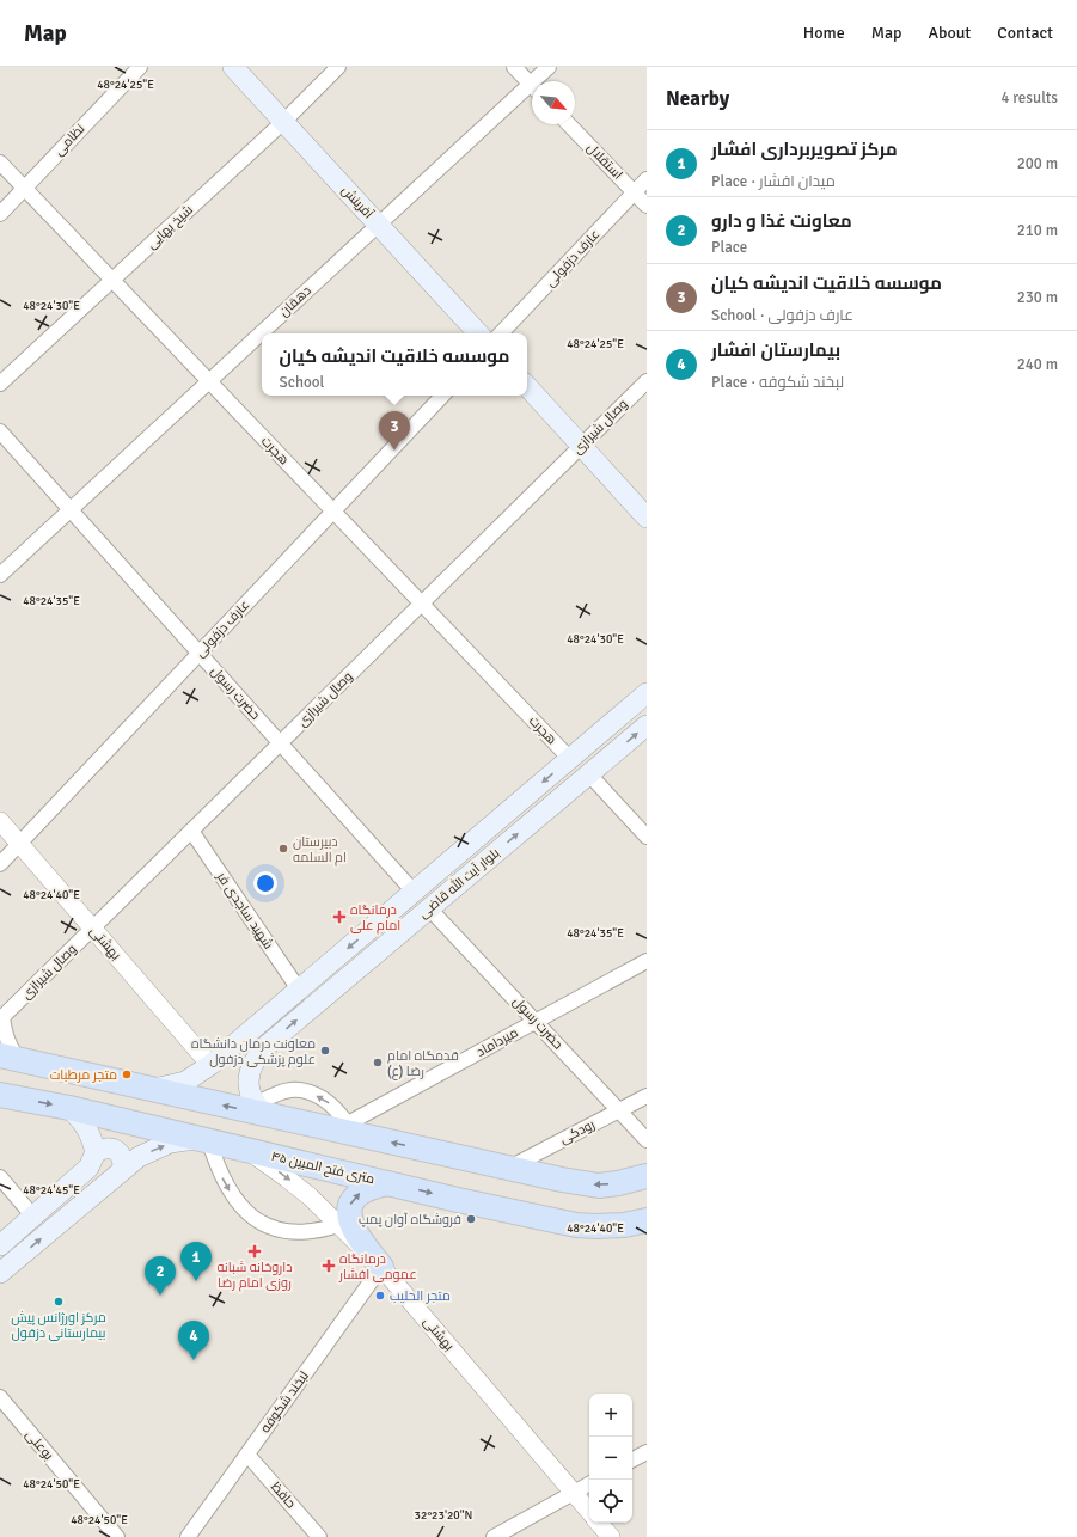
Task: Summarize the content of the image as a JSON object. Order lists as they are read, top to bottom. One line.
{"streets":{"main road":["آفرینش","بلوار آیت الله قاضی","۴۵ متری فتح المبین"],"street":["نظامی","استقلال","شیخ بهایی","عارف دزفولی","دهقان","وصال شیرازی","هجرت","حضرت رسول","شهید ساجدی فر","بهشتی","میرداماد","رودکی","لبخند شکوفه","بوعلی","حافظ"]},"crossings":[["نظامی","هجرت"],["استقلال","عارف دزفولی"],["آفرینش","شیخ بهایی"],["آفرینش","دهقان"],["شیخ بهایی","هجرت"],["عارف دزفولی","هجرت"],["عارف دزفولی","حضرت رسول"],["عارف دزفولی","بهشتی"],["دهقان","هجرت"],["دهقان","حضرت رسول"],["وصال شیرازی","هجرت"],["وصال شیرازی","حضرت رسول"],["وصال شیرازی","شهید ساجدی فر"],["وصال شیرازی","بهشتی"],["هجرت","بلوار آیت الله قاضی"],["حضرت رسول","بلوار آیت الله قاضی"],["حضرت رسول","میرداماد"],["حضرت رسول","رودکی"],["بلوار آیت الله قاضی","شهید ساجدی فر"],["بلوار آیت الله قاضی","بهشتی"],["بهشتی","۴۵ متری فتح المبین"],["بهشتی","لبخند شکوفه"],["لبخند شکوفه","حافظ"]],"places":{"other":["دبیرستان ام السلمه","معاونت درمان دانشگاه علوم پزشکی دزفول","قدمگاه امام رضا (ع)","متجر مرطبات","فروشگاه آوان پمپ","متجر الحلیب","مرکز اورژانس پیش بیمارستانی دزفول"],"health":["درمانگاه امام علی","داروخانه شبانه روزی امام رضا","درمانگاه عمومی افشار"]},"north":"bottom right","page":{"header":"Map","nav":["Home","Map","About","Contact"],"heading":["Nearby","4 results"],"list":[{"mark":"1","name":"مرکز تصویربرداری افشار","note":"Place · میدان افشار","value":"200 m"},{"mark":"2","name":"معاونت غذا و دارو","note":"Place","value":"210 m"},{"mark":"3","name":"موسسه خلاقیت اندیشه کیان","note":"School · عارف دزفولی","value":"230 m"},{"mark":"4","name":"بیمارستان افشار","note":"Place · لبخند شکوفه","value":"240 m"}],"popup":["موسسه خلاقیت اندیشه کیان","School"],"pins":["3","1","2","4"],"map_buttons":["+","−"]},"coordinates":["48°24'25\"E","48°24'30\"E","48°24'35\"E","48°24'40\"E","48°24'45\"E","48°24'50\"E","32°23'20\"N"]}
